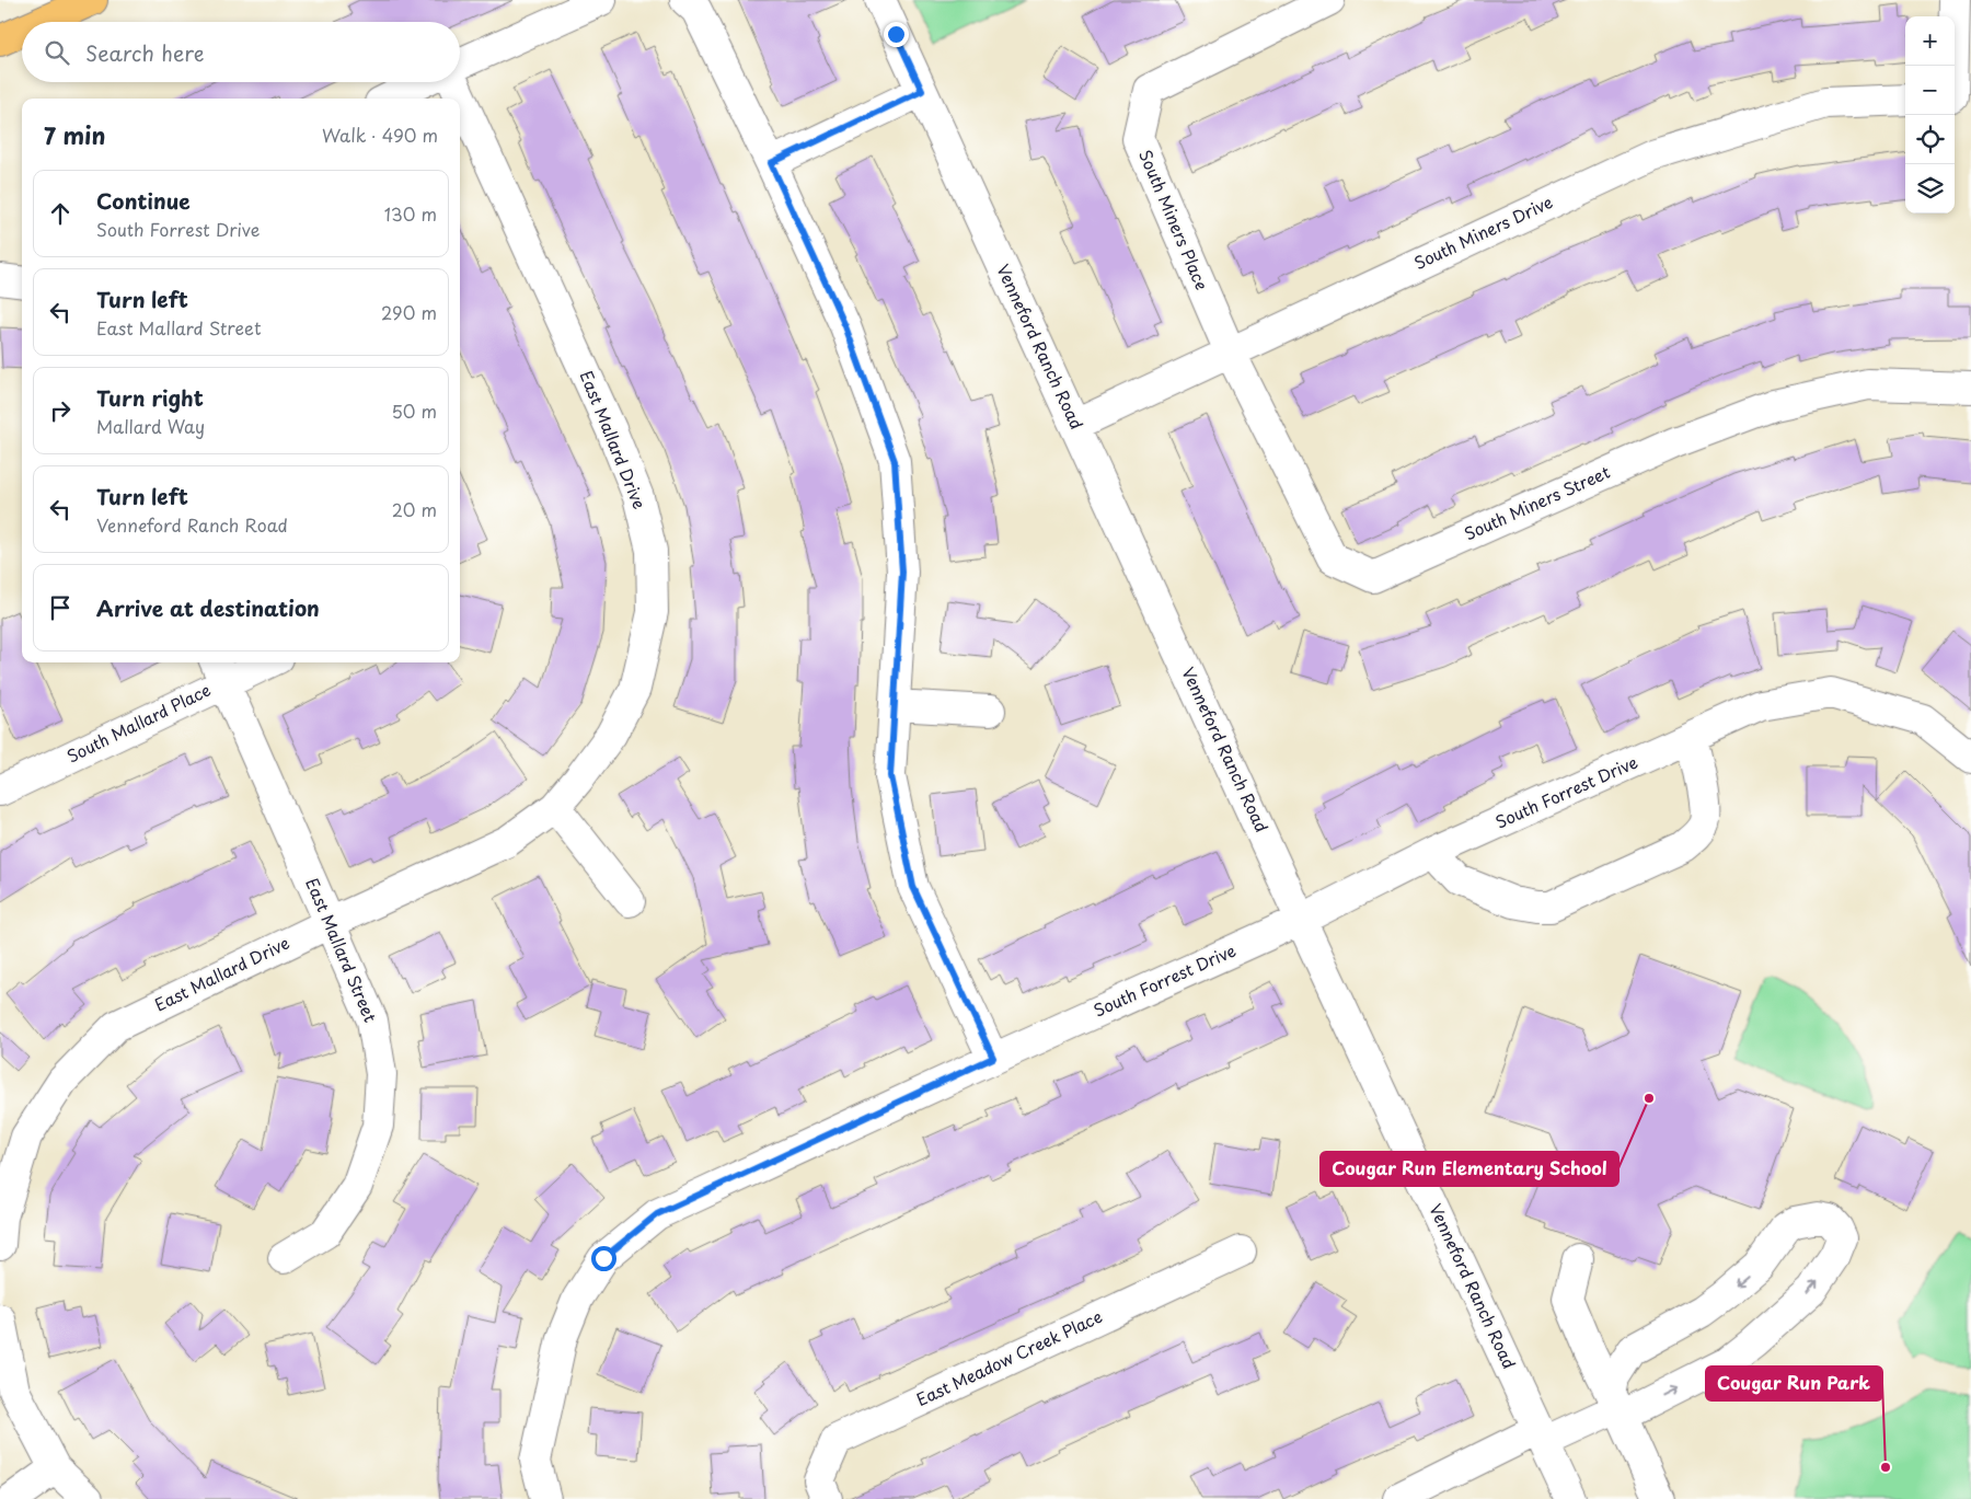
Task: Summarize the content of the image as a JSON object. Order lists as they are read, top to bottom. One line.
{"streets":{"street":["South Miners Place","South Miners Drive","Venneford Ranch Road","East Mallard Drive","South Miners Street","South Mallard Place","South Forrest Drive","East Mallard Street","East Meadow Creek Place"]},"crossings":[["South Miners Place","South Miners Drive"],["South Miners Place","South Miners Street"],["South Miners Drive","Venneford Ranch Road"],["South Miners Drive","South Miners Street"],["Venneford Ranch Road","South Forrest Drive"],["East Mallard Drive","East Mallard Street"],["South Mallard Place","East Mallard Street"]],"places":["Cougar Run Elementary School","Cougar Run Park"],"page":{"map_buttons":["+","−"],"search":"Search here","heading":["7 min","Walk · 490 m"],"list":[["Continue","South Forrest Drive","130 m"],["Turn left","East Mallard Street","290 m"],["Turn right","Mallard Way","50 m"],["Turn left","Venneford Ranch Road","20 m"],"Arrive at destination"]}}
